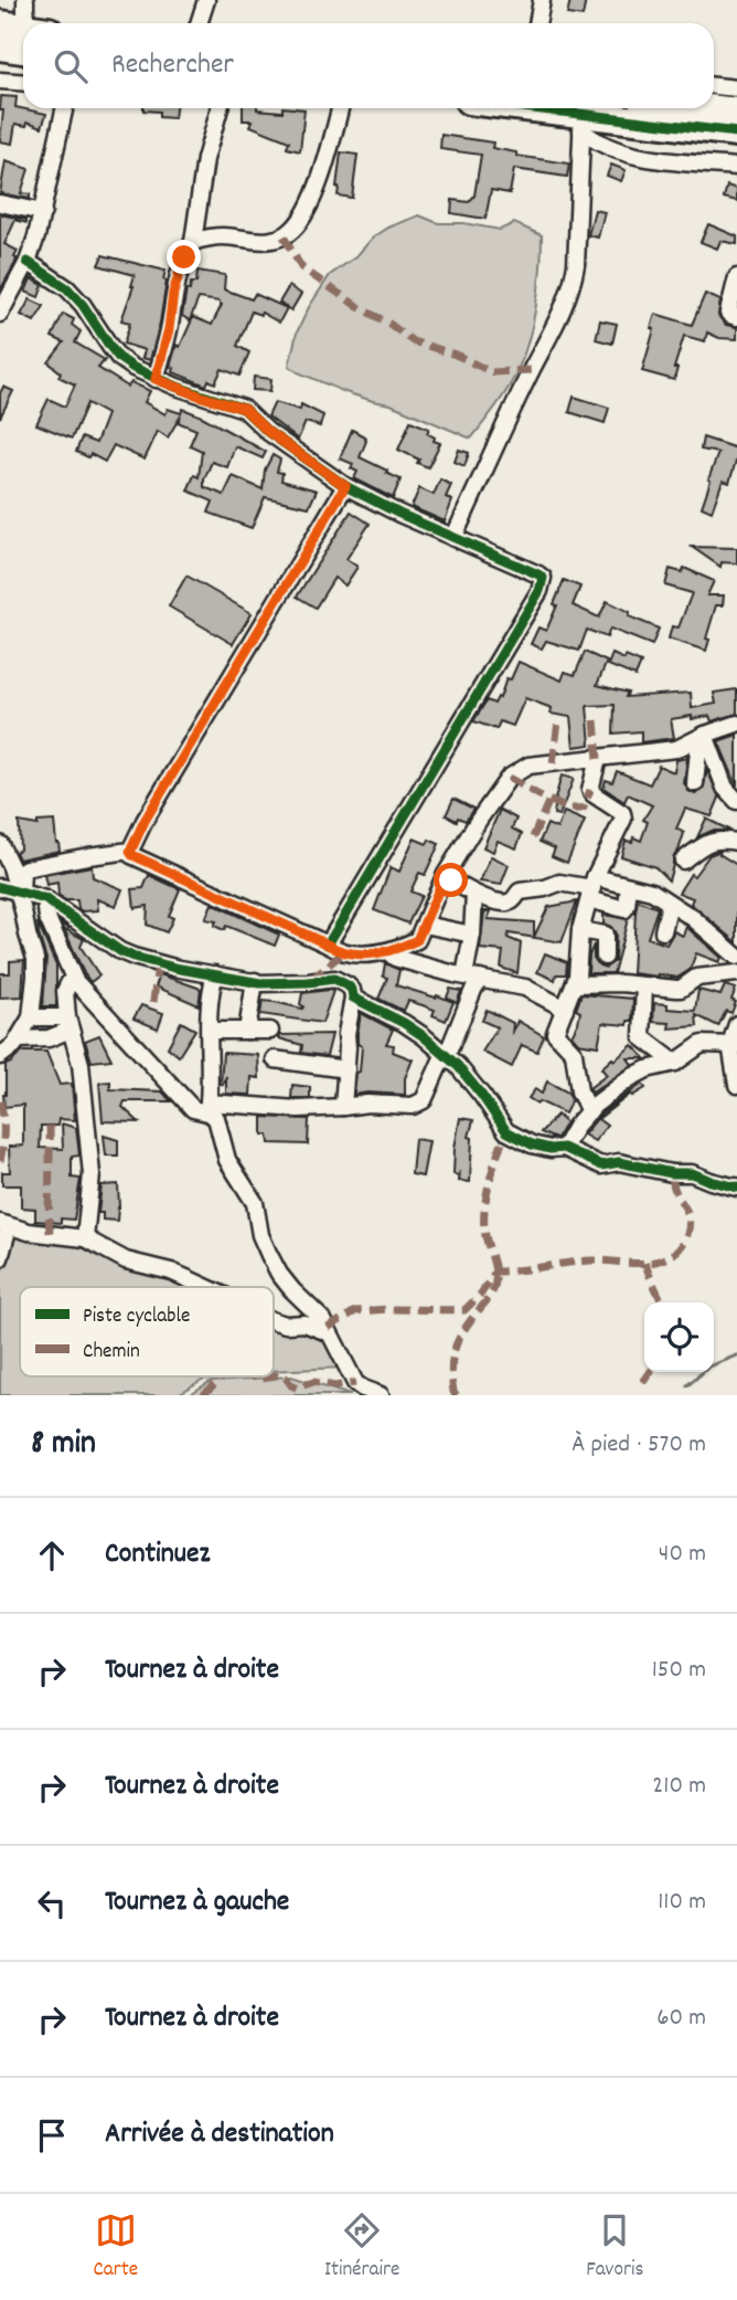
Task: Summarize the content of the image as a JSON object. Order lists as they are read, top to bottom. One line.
{"legend":["Piste cyclable","Chemin"],"page":{"search":"Rechercher","heading":["8 min","À pied · 570 m"],"list":[["Continuez","40 m"],["Tournez à droite","150 m"],["Tournez à droite","210 m"],["Tournez à gauche","110 m"],["Tournez à droite","60 m"],"Arrivée à destination"],"nav":["Carte","Itinéraire","Favoris"]}}
